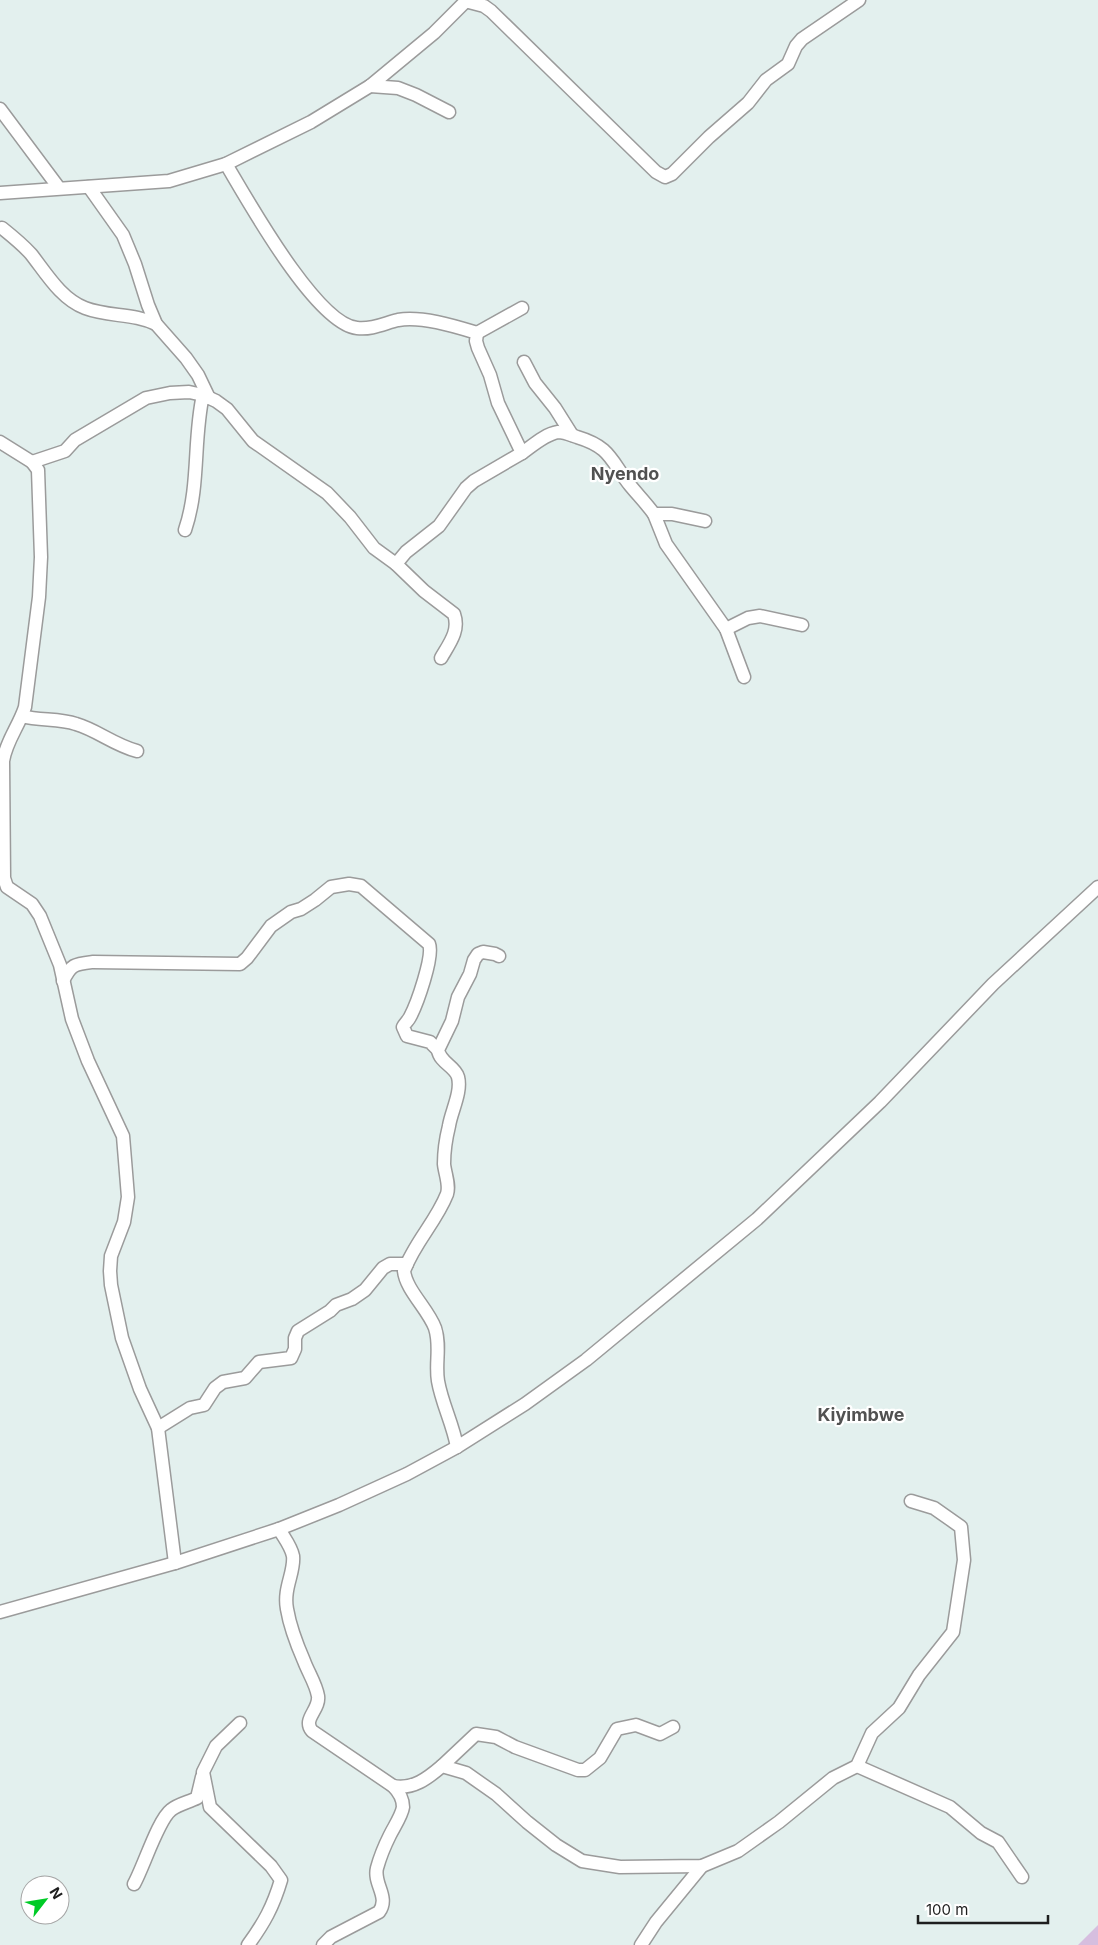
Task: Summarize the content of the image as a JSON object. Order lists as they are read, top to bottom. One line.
{"districts":["Nyendo","Kiyimbwe"],"scale_bar":"100 m","north":"top right"}
